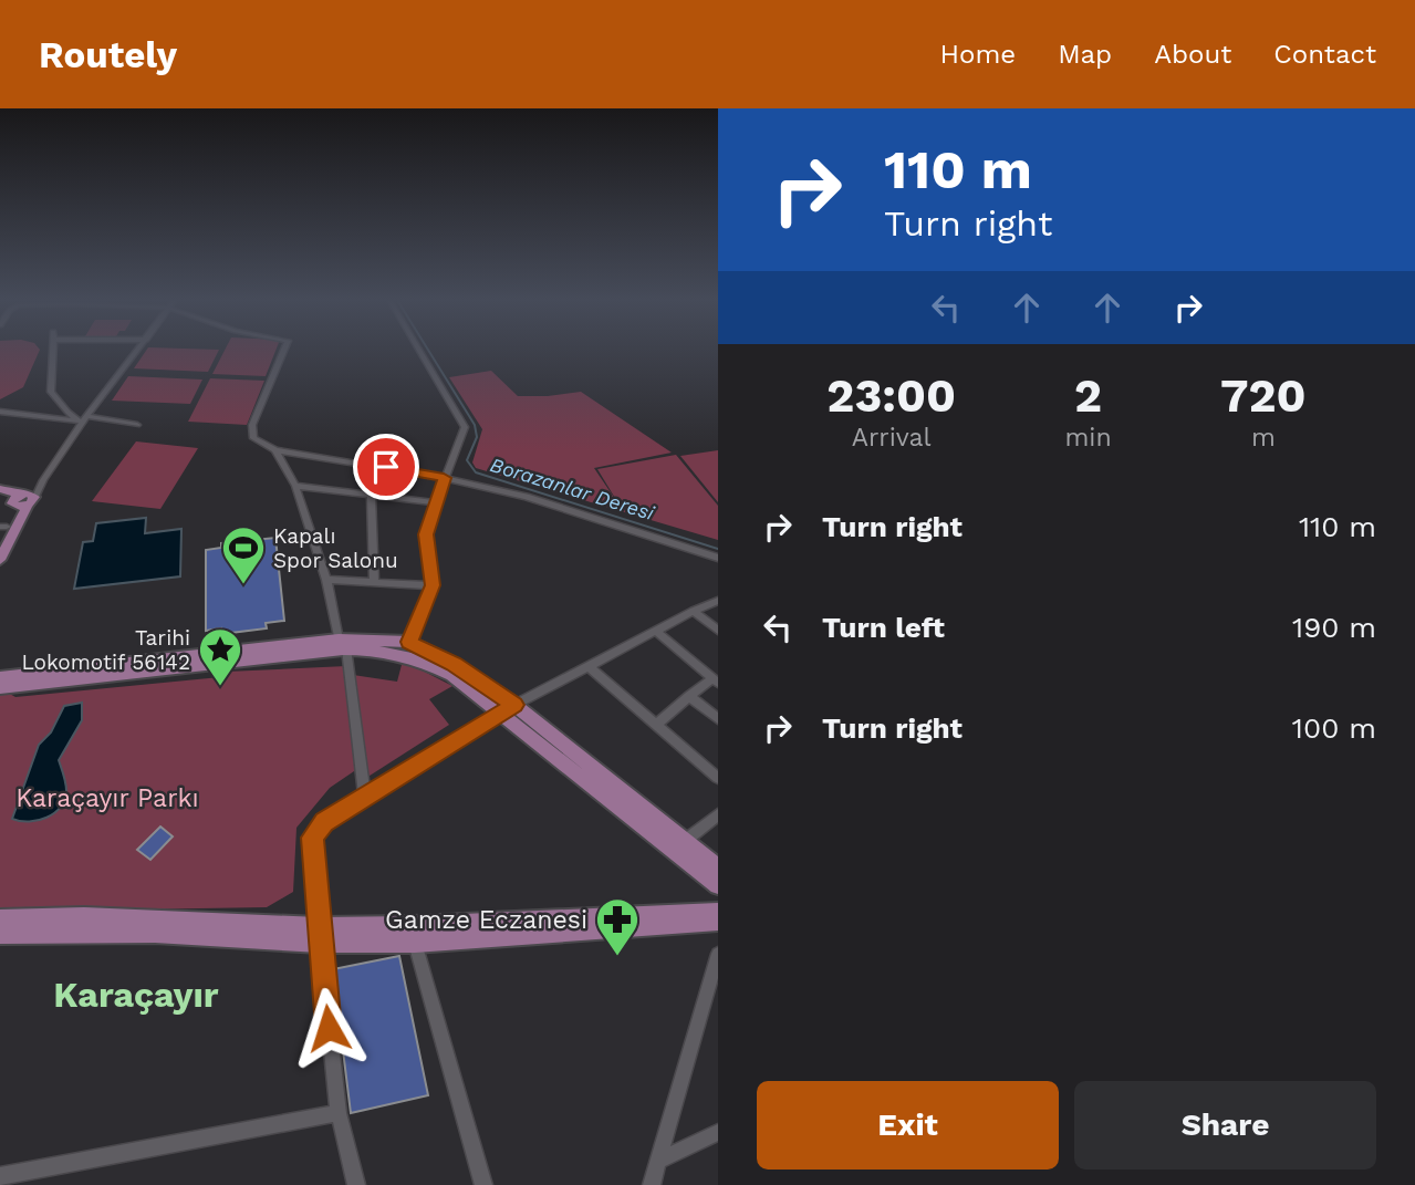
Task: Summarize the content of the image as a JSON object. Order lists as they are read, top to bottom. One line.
{"districts":["Karaçayır"],"water":["Borazanlar Deresi"],"parks":["Karaçayır Parkı"],"places":{"sports":["Kapalı Spor Salonu"],"place":["Tarihi Lokomotif 56142"],"pharmacy":["Gamze Eczanesi"]},"page":{"header":"Routely","nav":["Home","Map","About","Contact"],"turn":["110 m","Turn right"],"eta":["23:00","Arrival","2","min","720","m"],"list":[{"name":"Turn right","value":"110 m"},{"name":"Turn left","value":"190 m"},{"name":"Turn right","value":"100 m"}],"buttons":["Exit","Share"]}}
